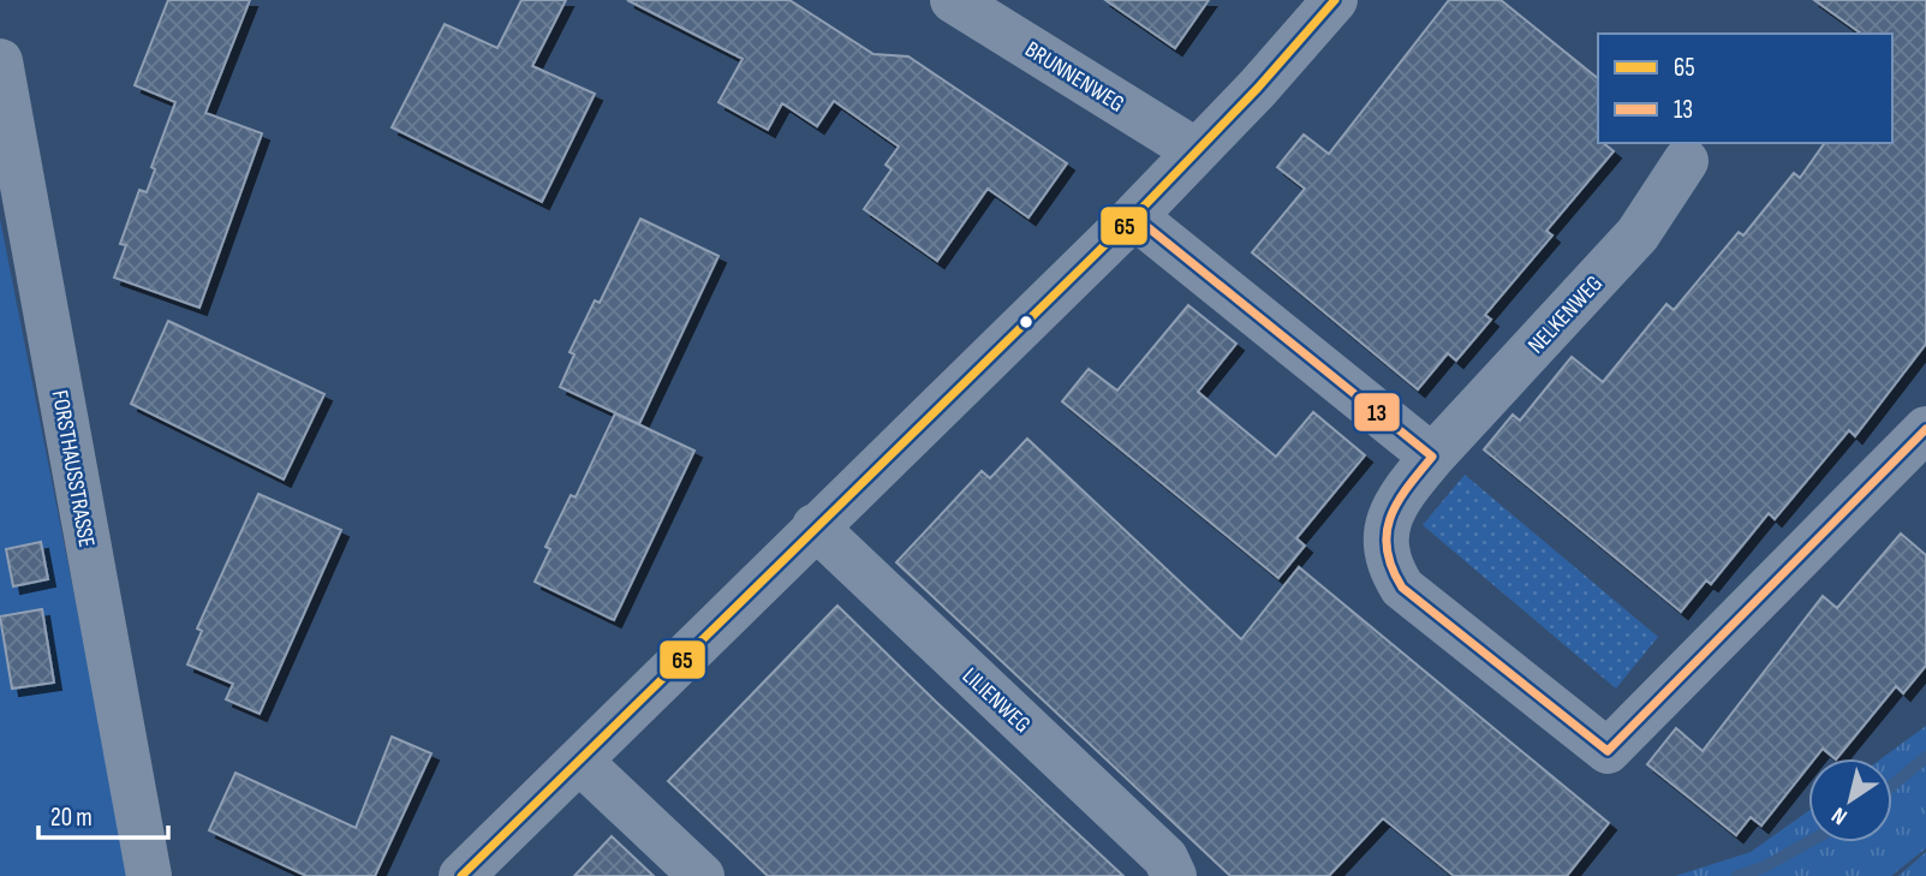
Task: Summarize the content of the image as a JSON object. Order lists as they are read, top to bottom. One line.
{"streets":{"street":["BRUNNENWEG","NELKENWEG","FORSTHAUSSTRASSE","LILIENWEG"]},"lines":["transit line 65","transit line 13"],"legend":["65","13"],"scale_bar":"20 m","north":"bottom left"}
